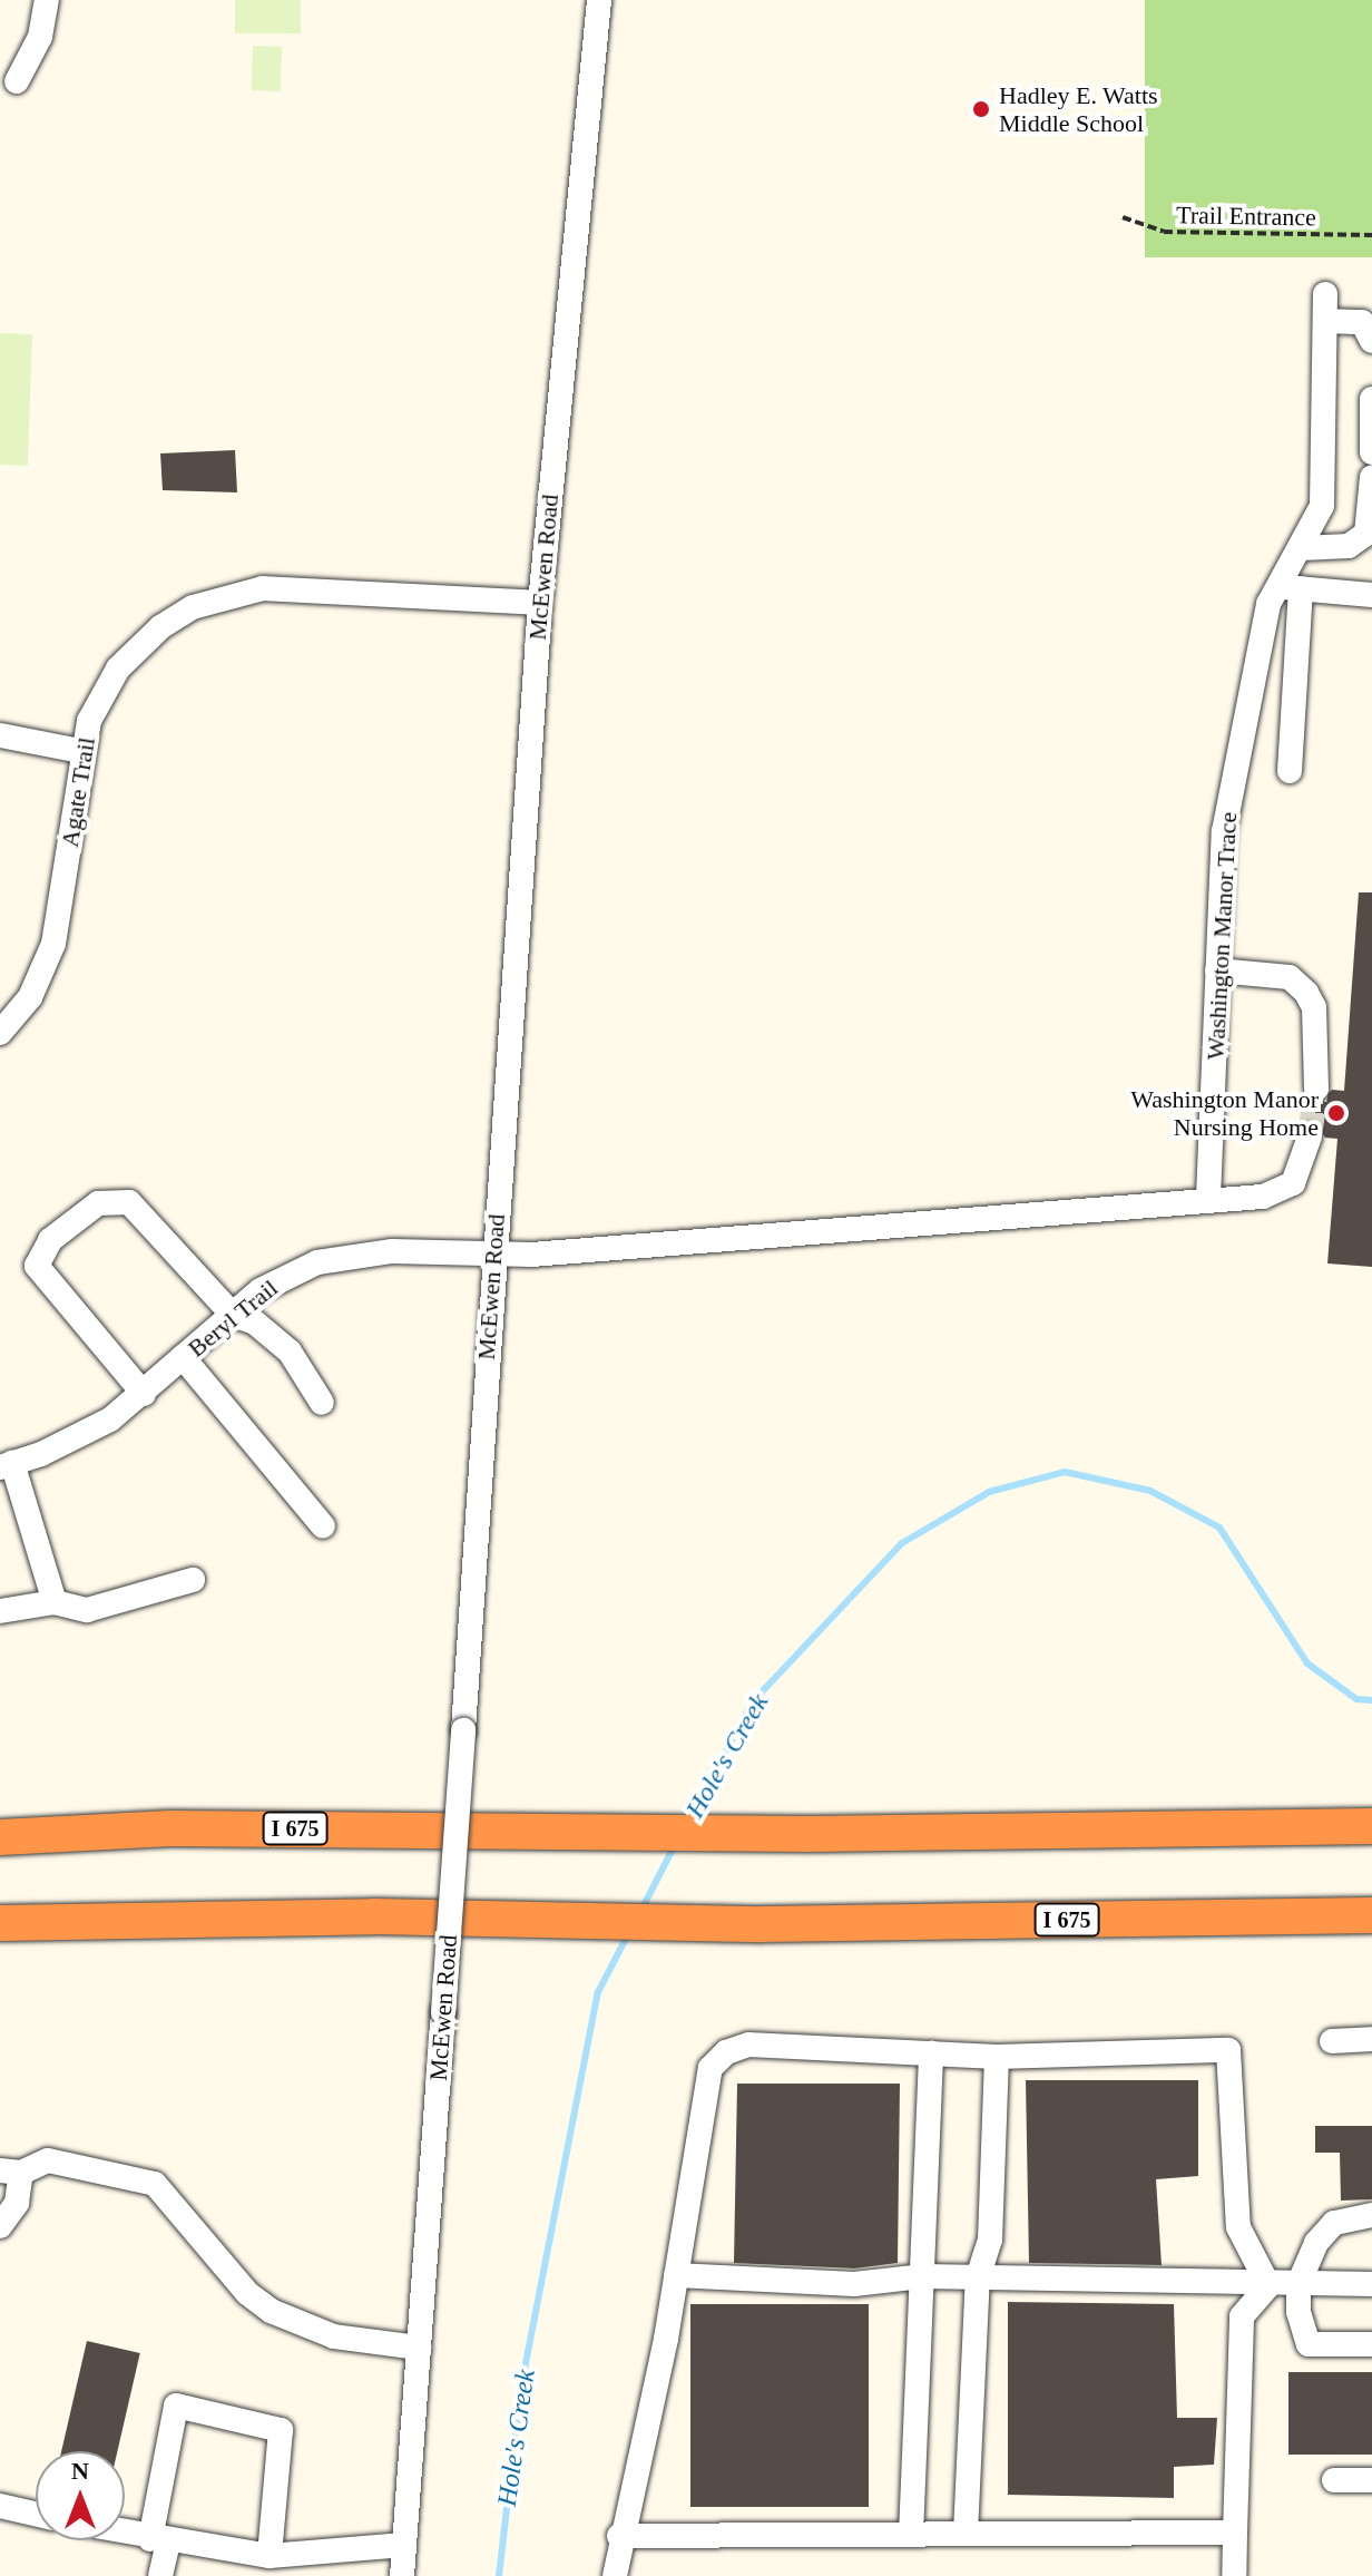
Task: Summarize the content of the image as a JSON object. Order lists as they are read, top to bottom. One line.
{"streets":{"highway":["I 675"],"street":["McEwen Road","Agate Trail","Washington Manor Trace","Beryl Trail"],"path":["Trail Entrance"]},"crossings":[["McEwen Road","Agate Trail"],["McEwen Road","Beryl Trail"]],"water":["Hole's Creek"],"places":["Hadley E. Watts Middle School","Washington Manor Nursing Home"],"north":"top"}
